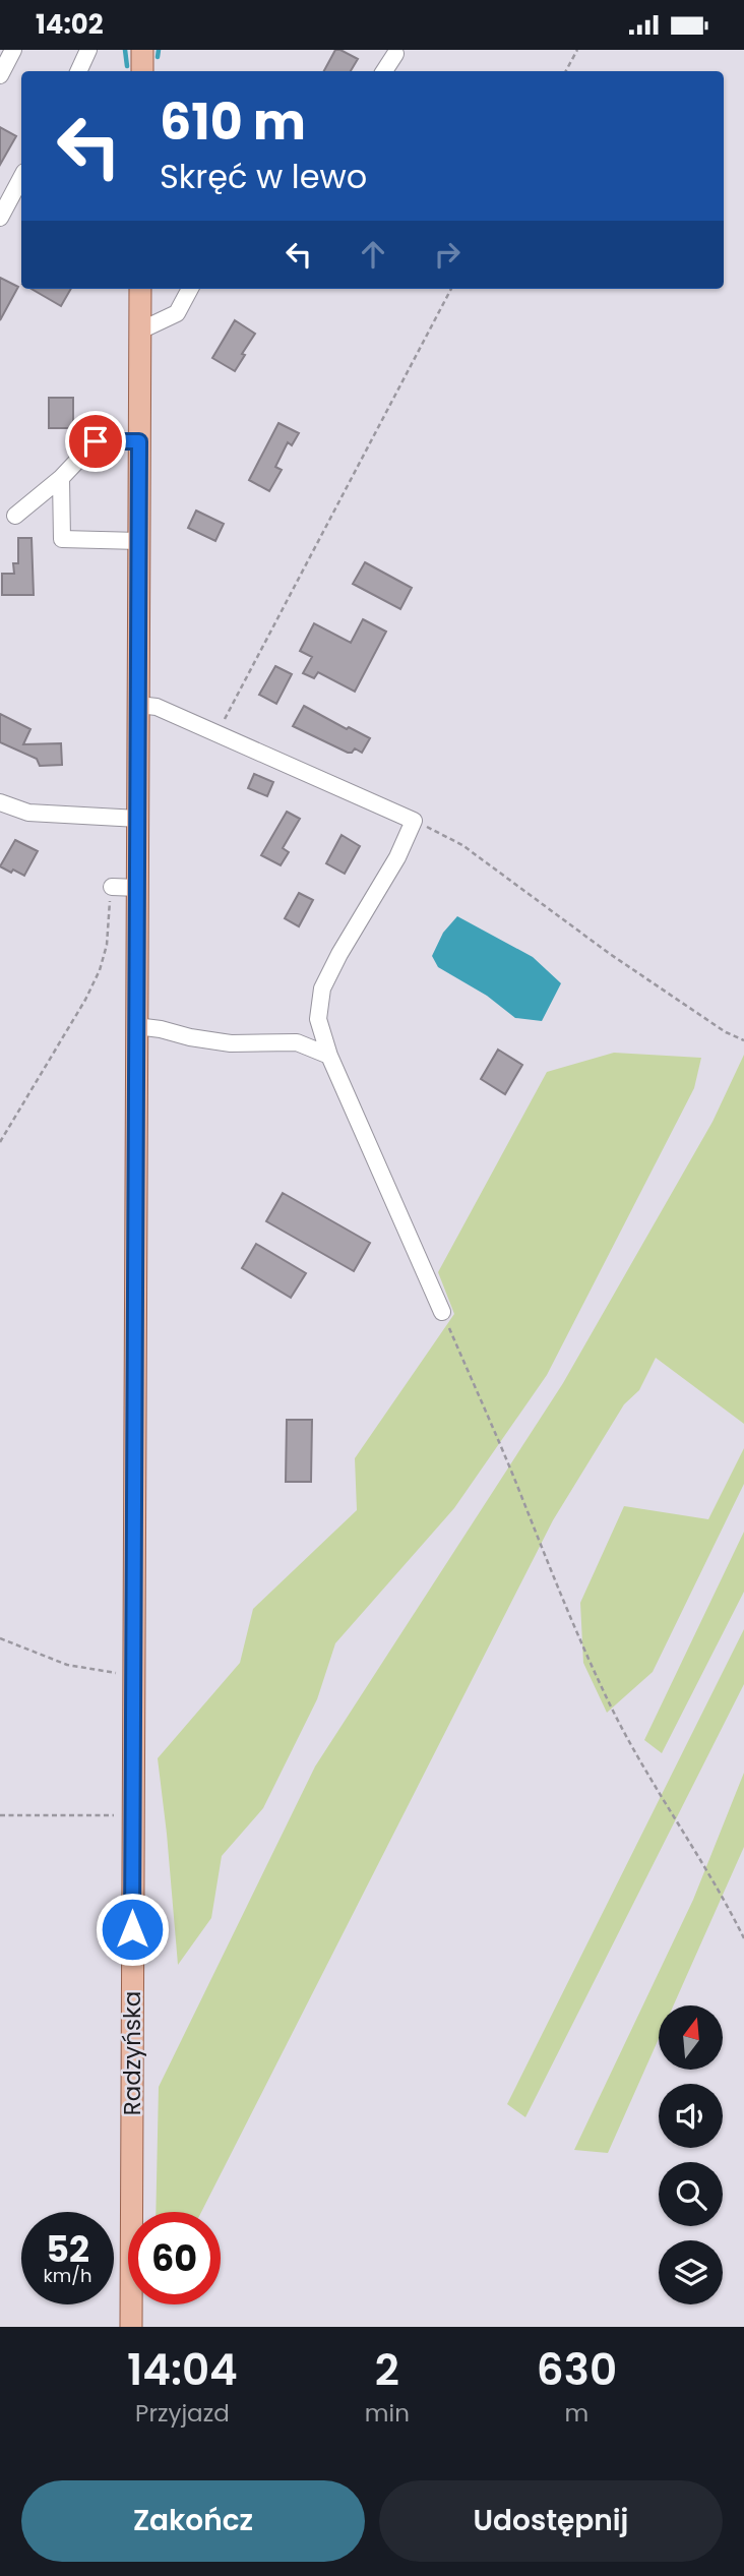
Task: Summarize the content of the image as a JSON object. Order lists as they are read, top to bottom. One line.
{"streets":{"main road":["Radzyńska"]},"north":"top","page":{"status":"14:02","turn":["610 m","Skręć w lewo"],"speed":"52 km/h","limit":"60","eta":["14:04","Przyjazd","2","min","630","m"],"buttons":["Zakończ","Udostępnij"]}}
